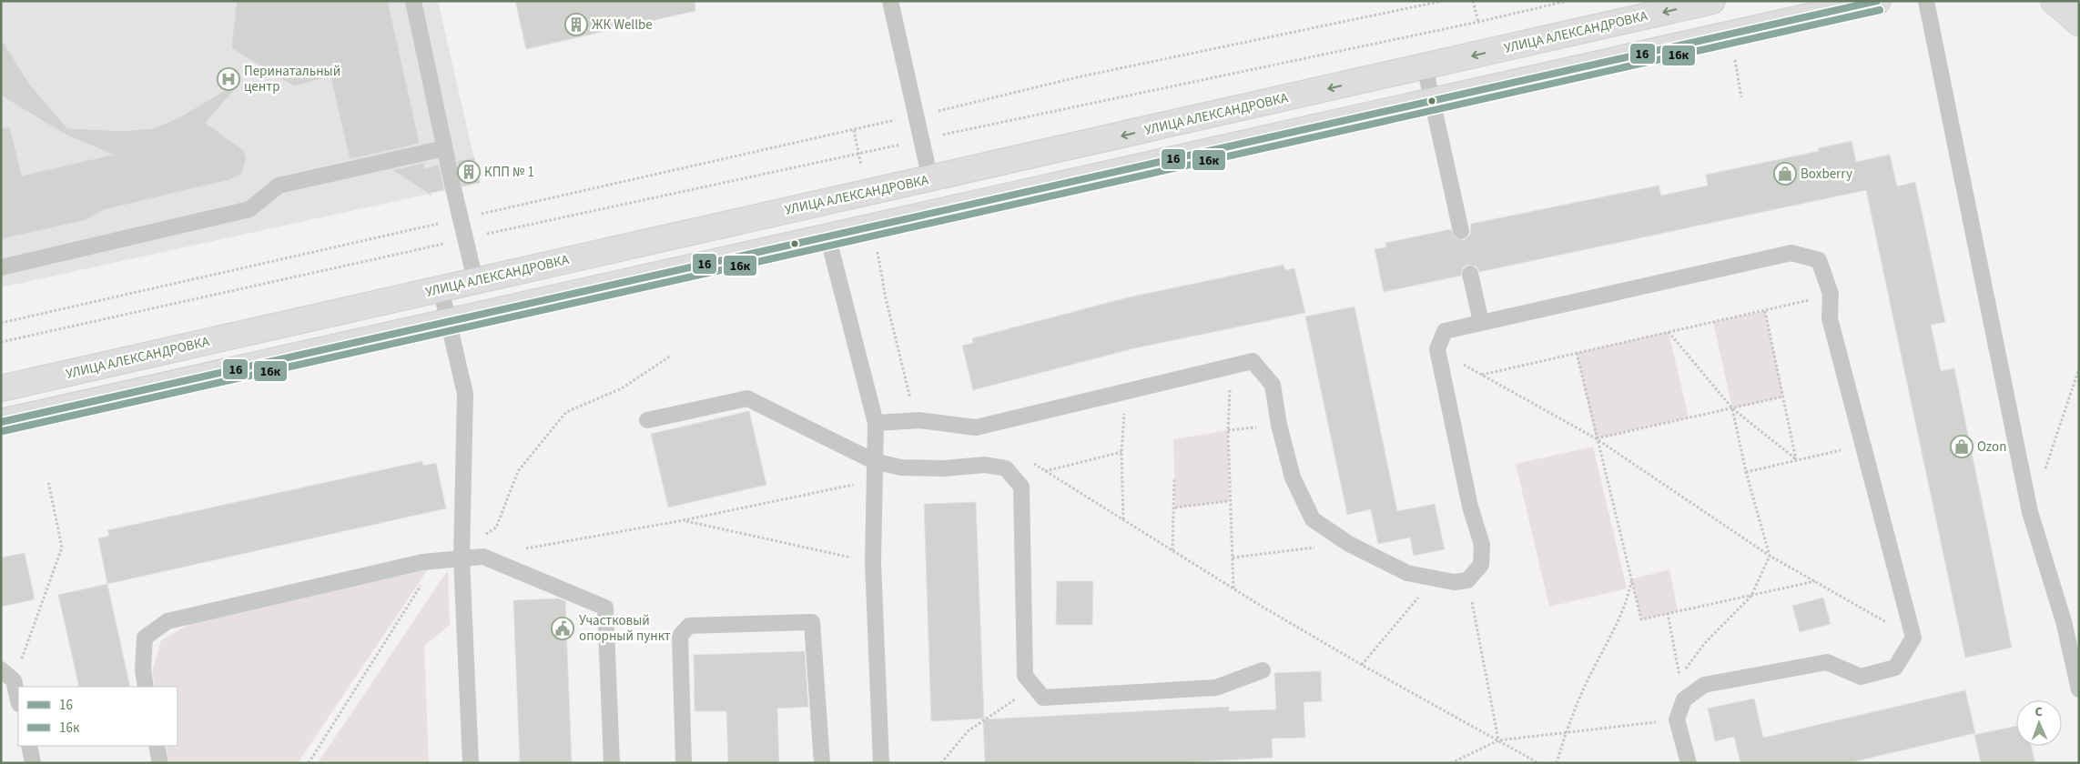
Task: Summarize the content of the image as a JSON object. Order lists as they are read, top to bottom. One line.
{"streets":{"main road":["УЛИЦА АЛЕКСАНДРОВКА"]},"places":{"building":["ЖК Wellbe","КПП № 1"],"hospital":["Перинатальный центр"],"shop":["Boxberry","Ozon"],"public building":["Участковый опорный пункт"]},"lines":["transit line 16","transit line 16к"],"legend":["16","16к"],"north":"top"}
